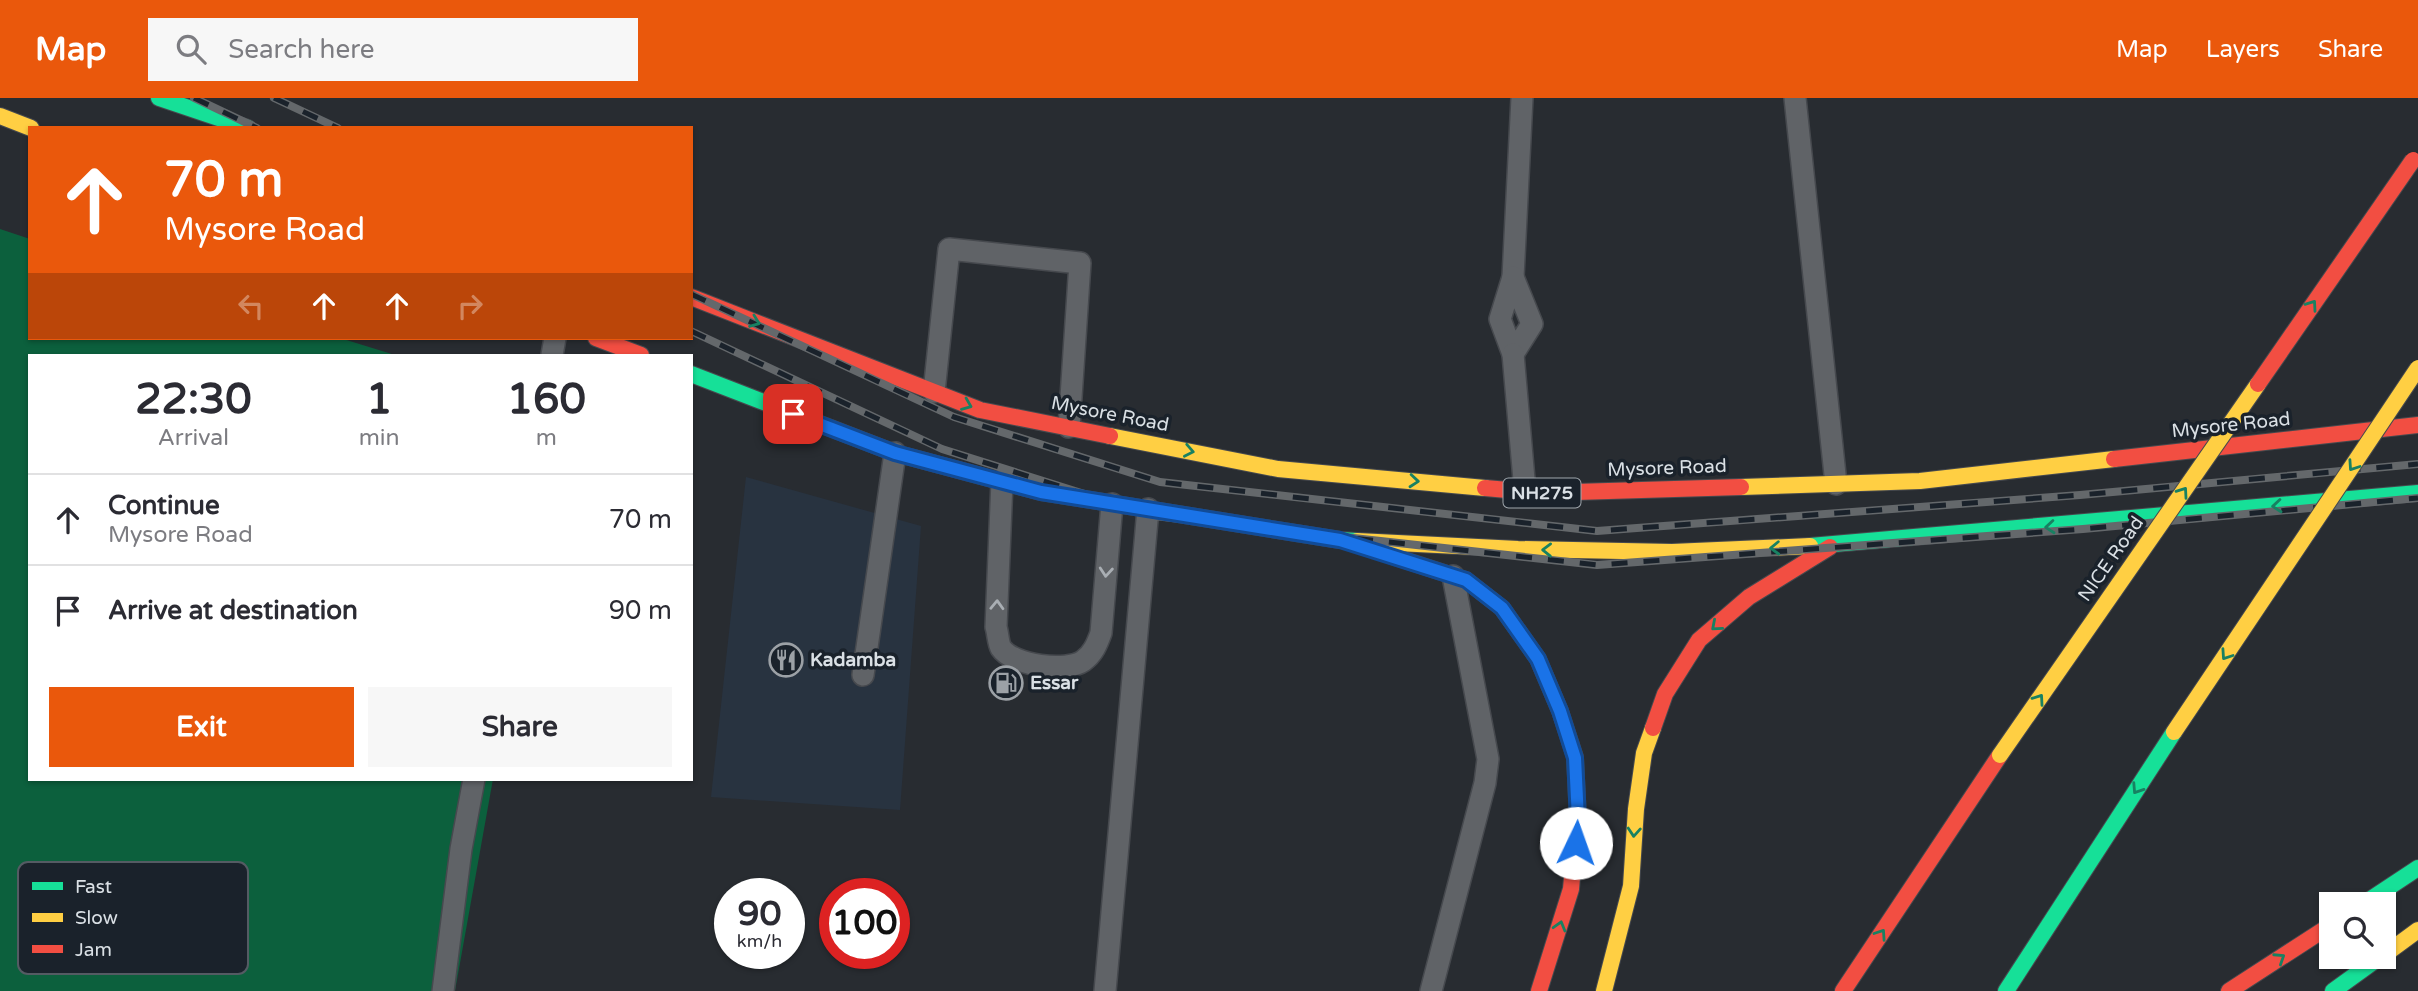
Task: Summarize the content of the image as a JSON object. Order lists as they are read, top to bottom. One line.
{"streets":{"highway":["Mysore Road","NH275","NICE Road"]},"places":{"restaurant":["Kadamba"],"fuel station":["Essar"]},"legend":["Fast","Slow","Jam"],"page":{"header":"Map","search":"Search here","nav":["Map","Layers","Share"],"turn":["70 m","Mysore Road"],"eta":["22:30","Arrival","1","min","160","m"],"list":[{"name":"Continue","note":"Mysore Road","value":"70 m"},{"name":"Arrive at destination","value":"90 m"}],"buttons":["Exit","Share"],"speed":"90 km/h","limit":"100"}}
